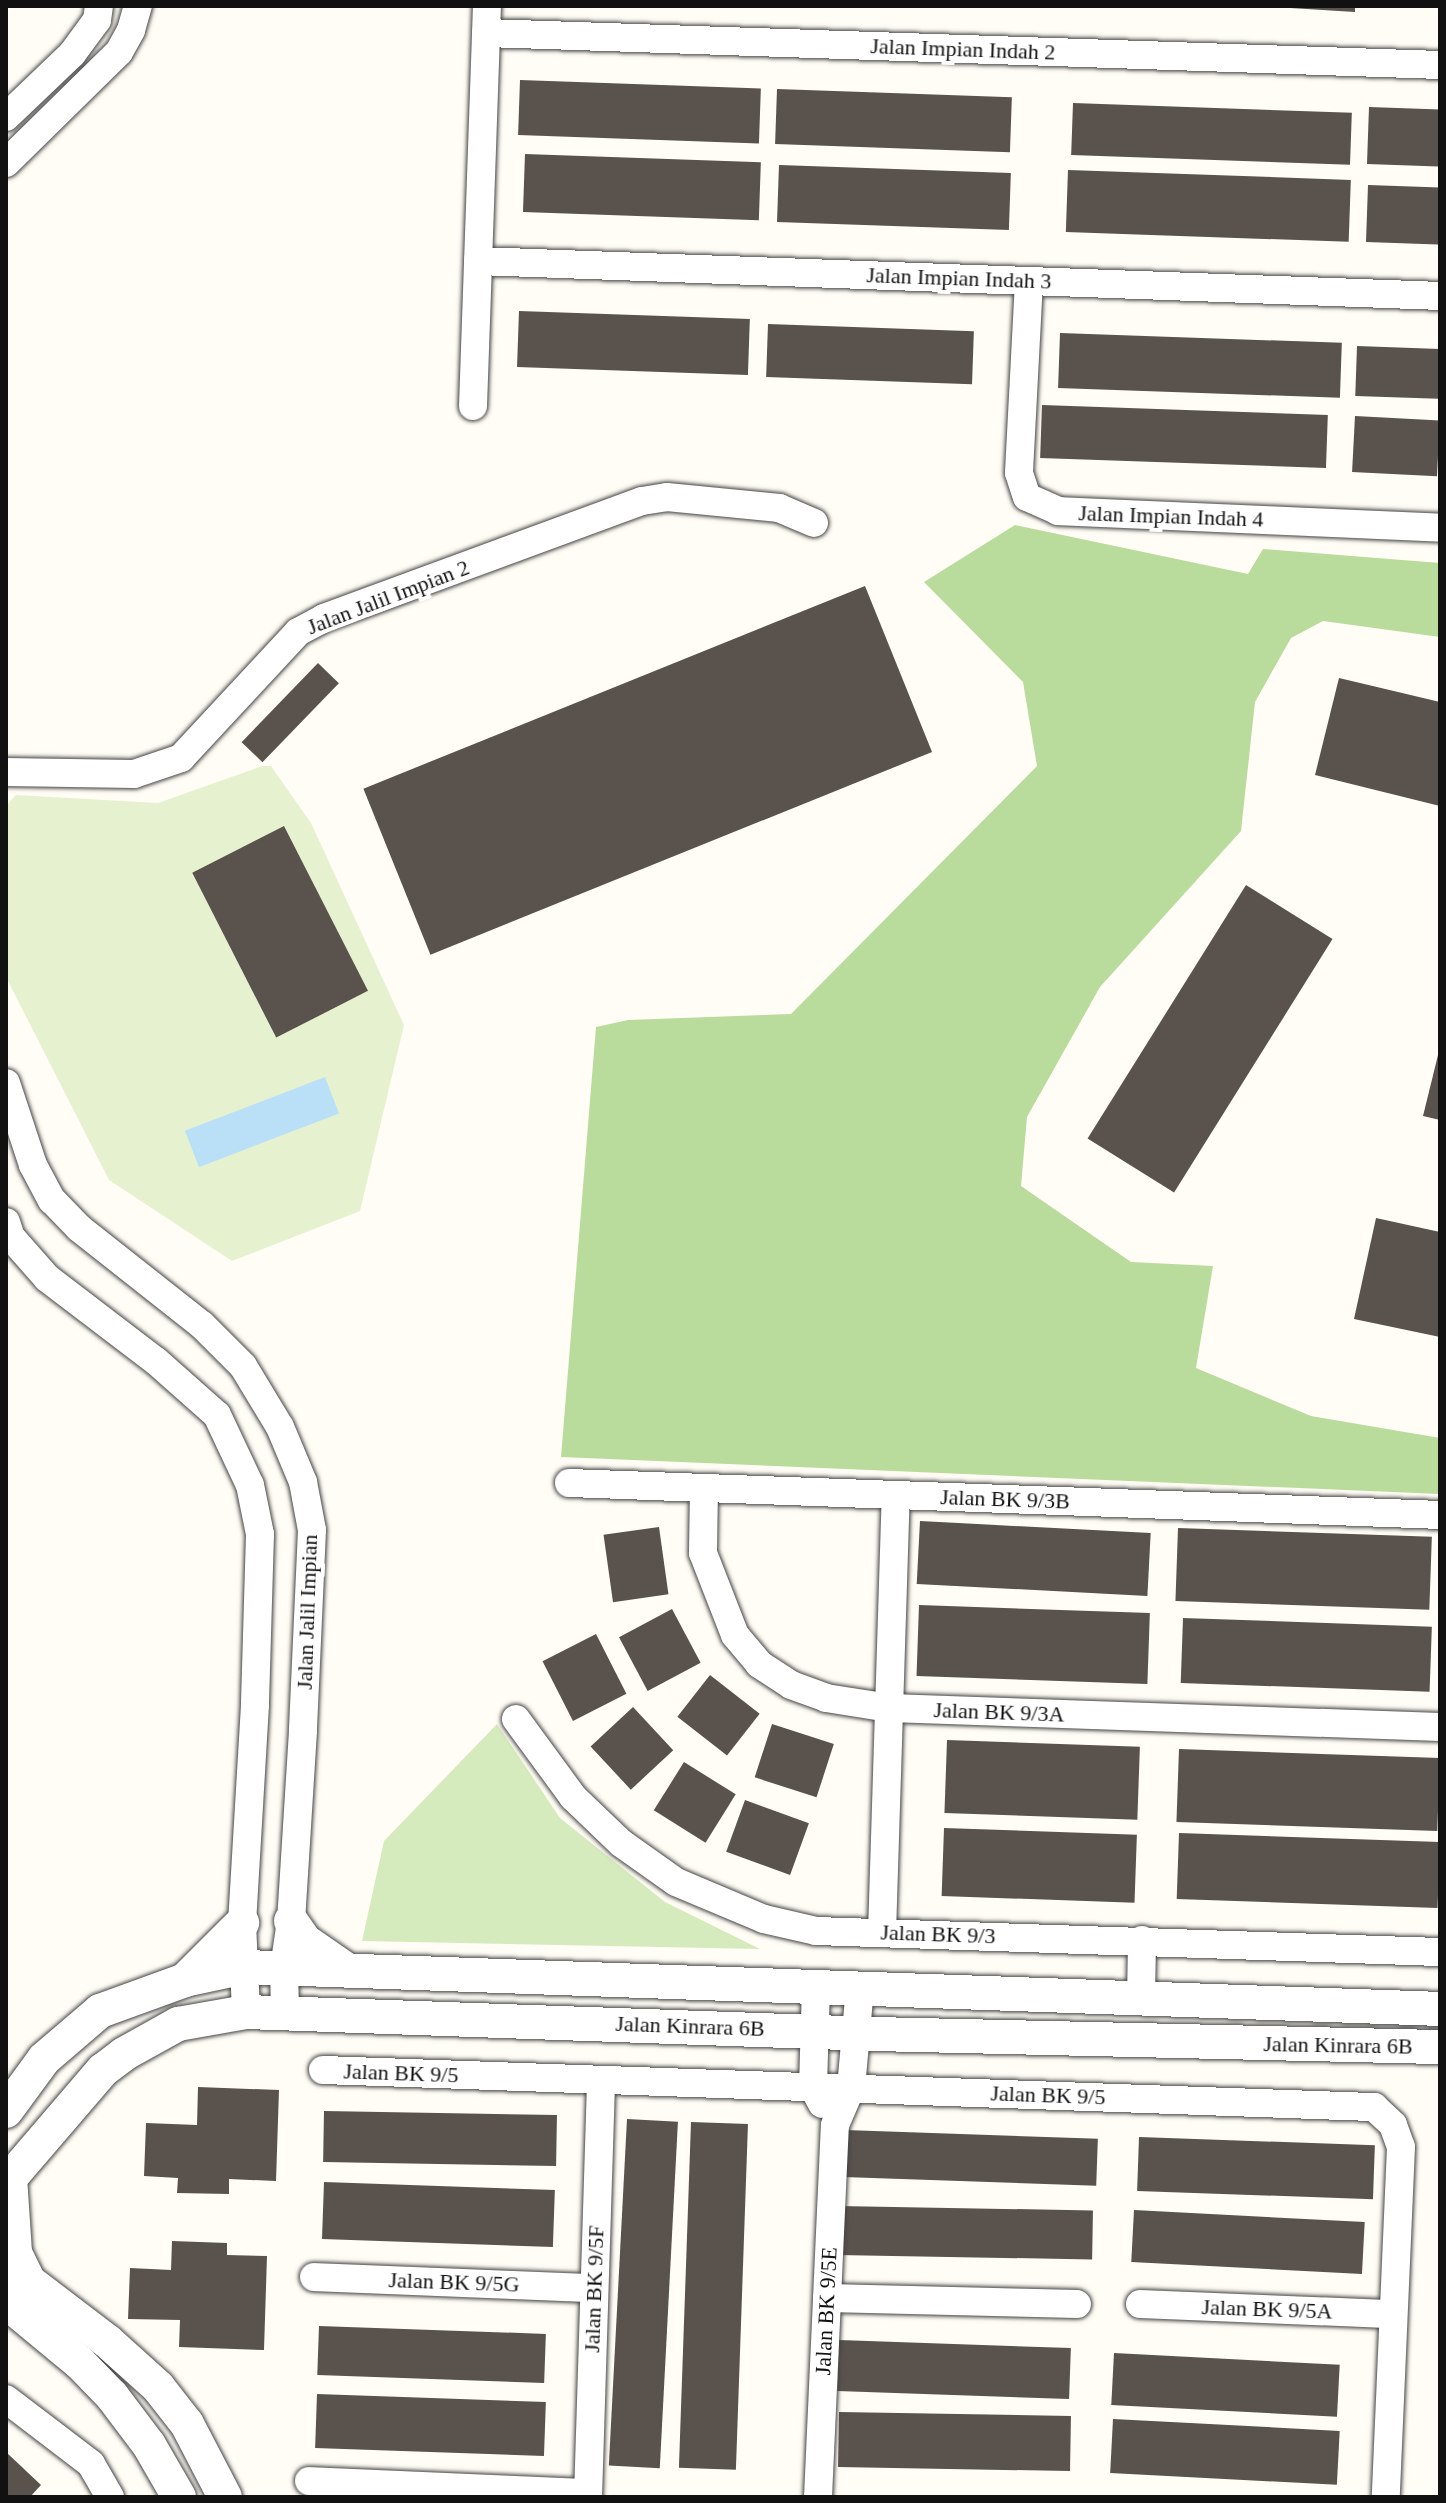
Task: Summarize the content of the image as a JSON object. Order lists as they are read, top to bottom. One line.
{"streets":{"street":["Jalan Impian Indah 2","Jalan Impian Indah 3","Jalan Impian Indah 4","Jalan Jalil Impian 2","Jalan BK 9/3B","Jalan Jalil Impian","Jalan BK 9/3A","Jalan BK 9/3","Jalan Kinrara 6B","Jalan BK 9/5","Jalan BK 9/5G","Jalan BK 9/5F","Jalan BK 9/5A","Jalan BK 9/5E"]},"crossings":[["Jalan Impian Indah 3","Jalan Impian Indah 4"],["Jalan BK 9/3B","Jalan BK 9/3A"],["Jalan Jalil Impian","Jalan Kinrara 6B"],["Jalan Kinrara 6B","Jalan BK 9/5E"],["Jalan BK 9/5","Jalan BK 9/5F"],["Jalan BK 9/5","Jalan BK 9/5A"],["Jalan BK 9/5","Jalan BK 9/5E"],["Jalan BK 9/5G","Jalan BK 9/5F"]]}
